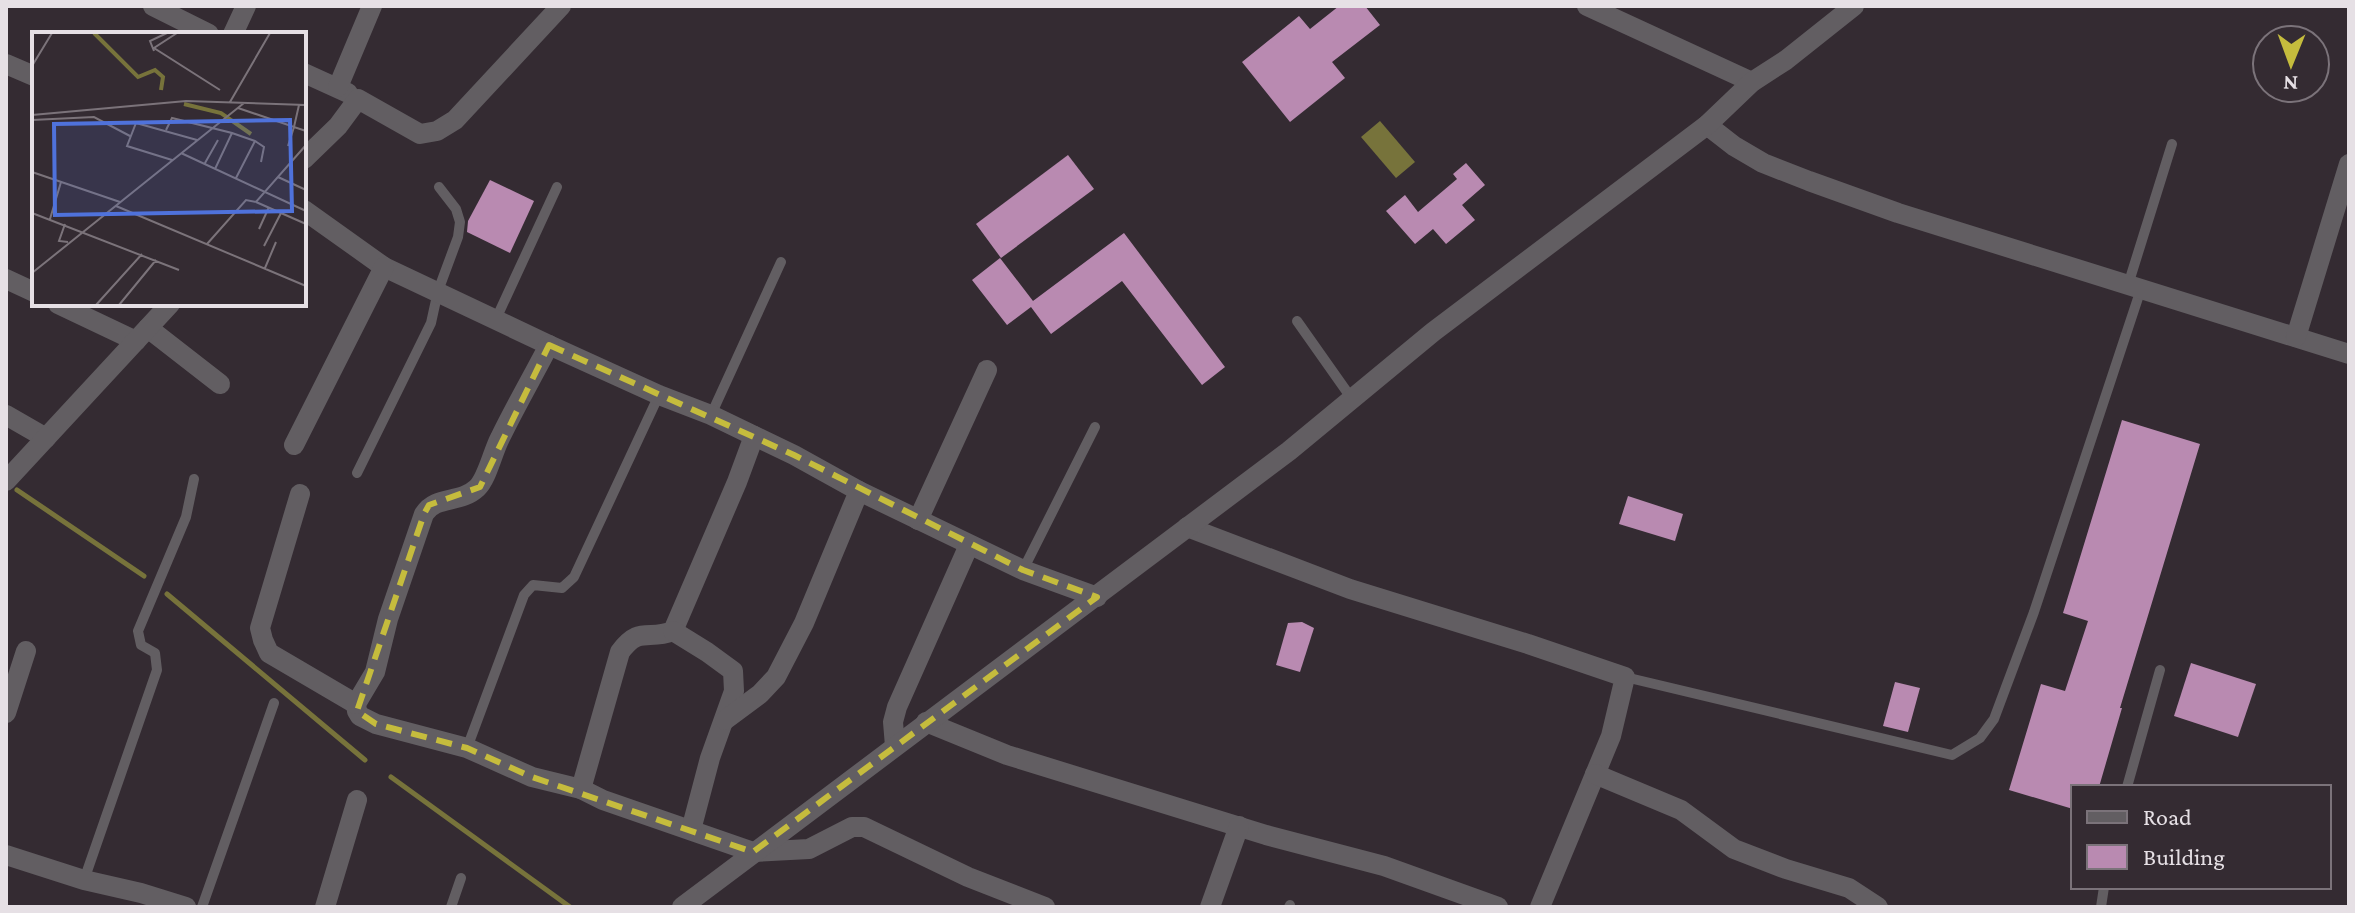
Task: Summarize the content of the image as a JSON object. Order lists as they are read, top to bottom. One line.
{"legend":["Road","Building"],"north":"bottom"}
